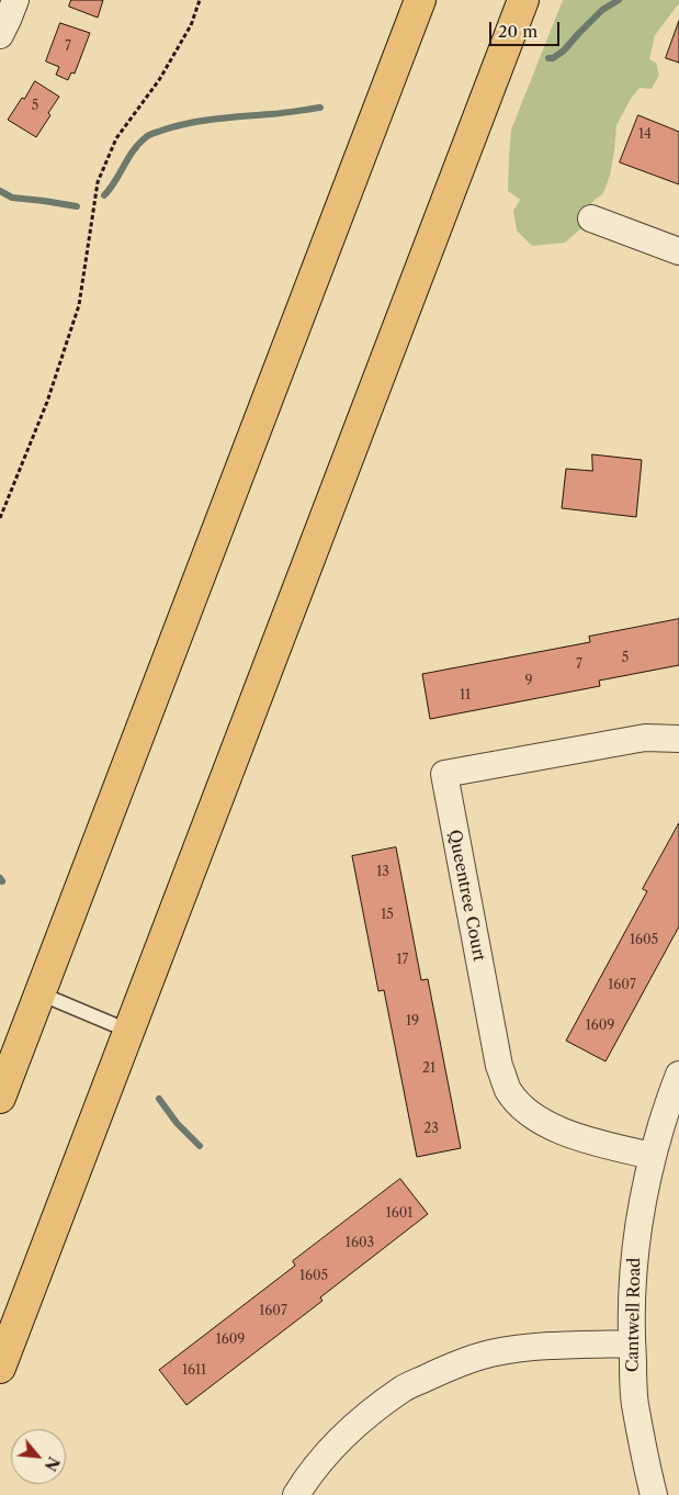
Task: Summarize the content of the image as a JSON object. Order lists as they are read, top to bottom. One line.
{"streets":{"street":["Queentree Court","Cantwell Road"]},"crossings":[["Queentree Court","Cantwell Road"]],"house_numbers":["7","5","14","5","7","9","11","13","15","1605","17","1607","19","1609","21","23","1601","1603","1605","1607","1609","1611"],"scale_bar":"20 m","north":"bottom right"}
